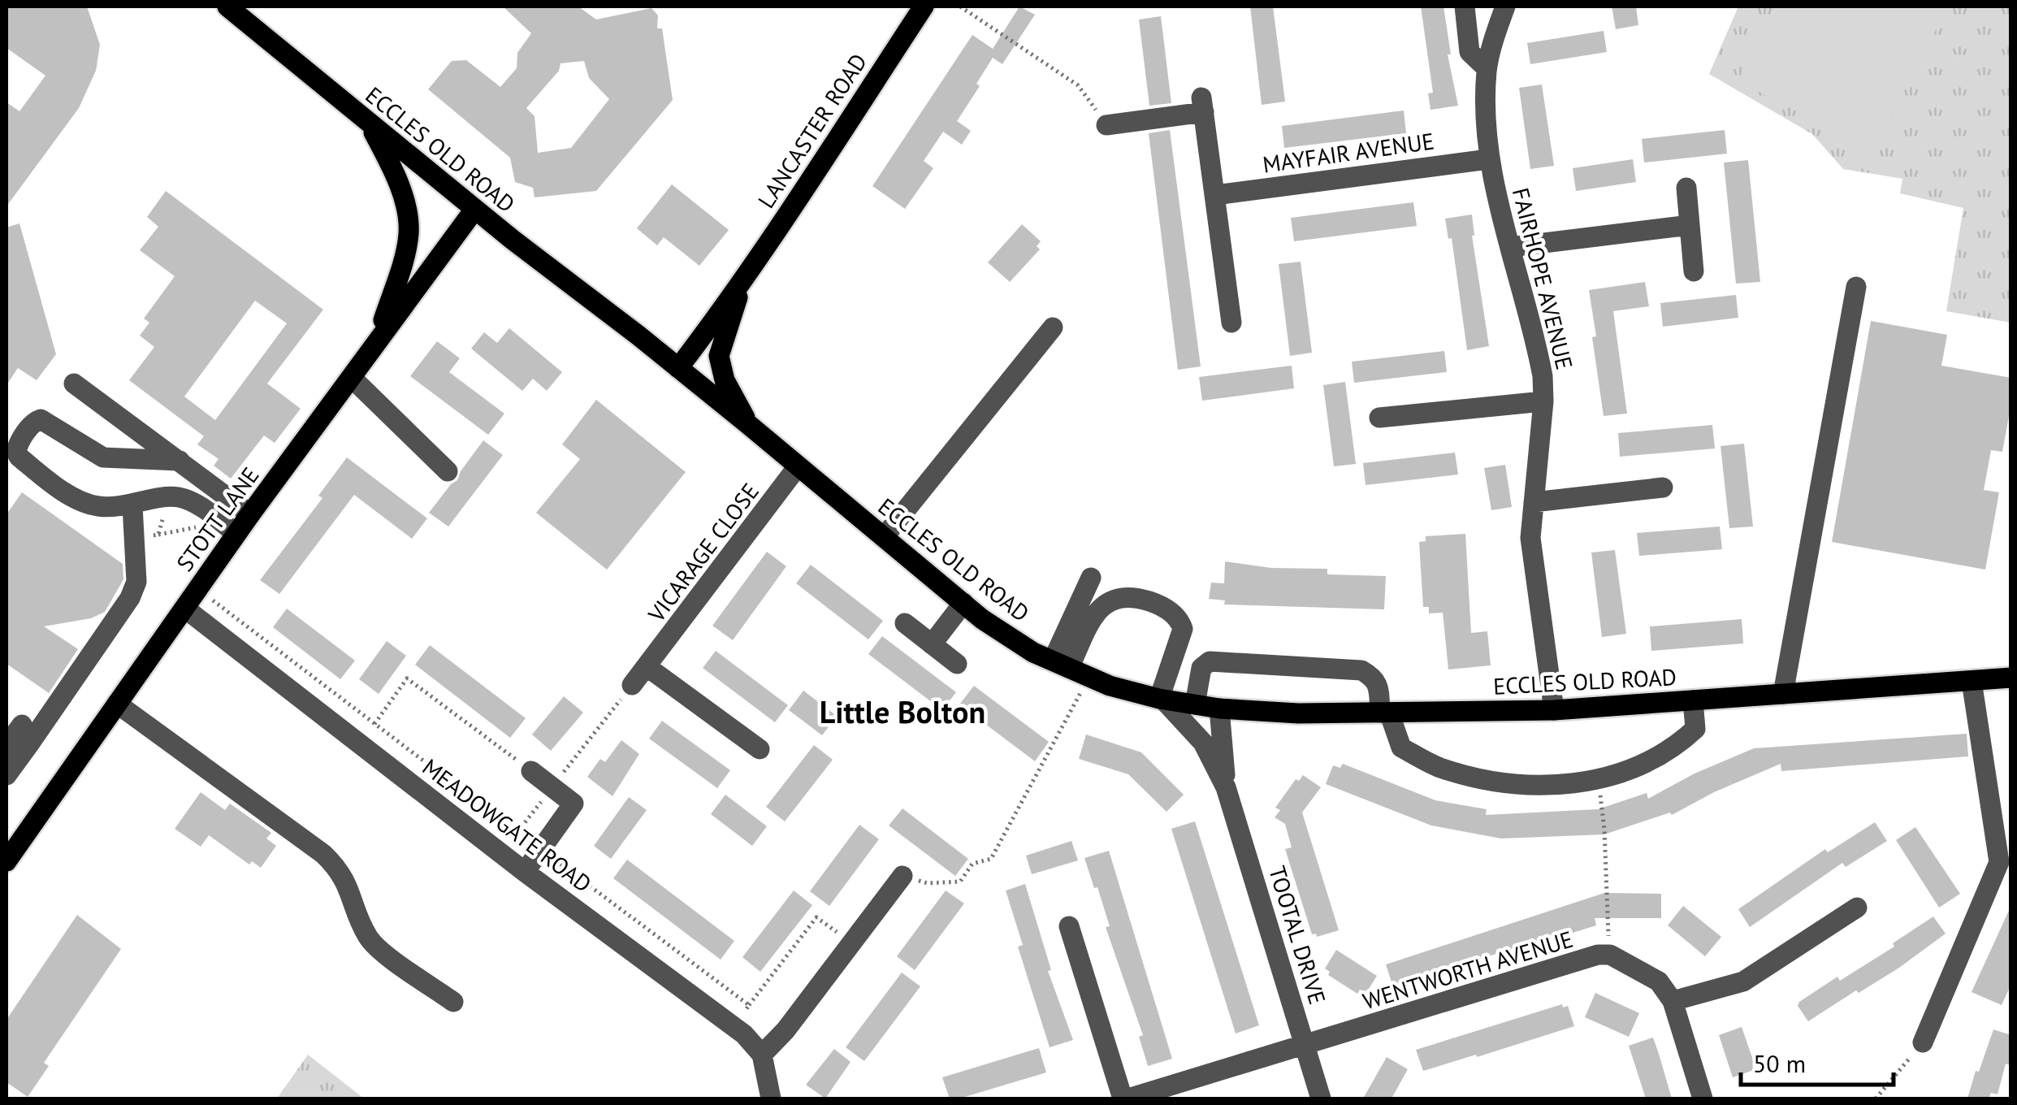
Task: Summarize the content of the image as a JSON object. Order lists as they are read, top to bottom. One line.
{"streets":{"main road":["LANCASTER ROAD","ECCLES OLD ROAD","STOTT LANE"],"street":["MAYFAIR AVENUE","FAIRHOPE AVENUE","VICARAGE CLOSE","MEADOWGATE ROAD","TOOTAL DRIVE","WENTWORTH AVENUE"]},"crossings":[["LANCASTER ROAD","ECCLES OLD ROAD"],["ECCLES OLD ROAD","FAIRHOPE AVENUE"],["ECCLES OLD ROAD","STOTT LANE"],["ECCLES OLD ROAD","VICARAGE CLOSE"],["ECCLES OLD ROAD","TOOTAL DRIVE"],["MAYFAIR AVENUE","FAIRHOPE AVENUE"],["STOTT LANE","MEADOWGATE ROAD"],["TOOTAL DRIVE","WENTWORTH AVENUE"]],"districts":["Little Bolton"],"scale_bar":"50 m"}
